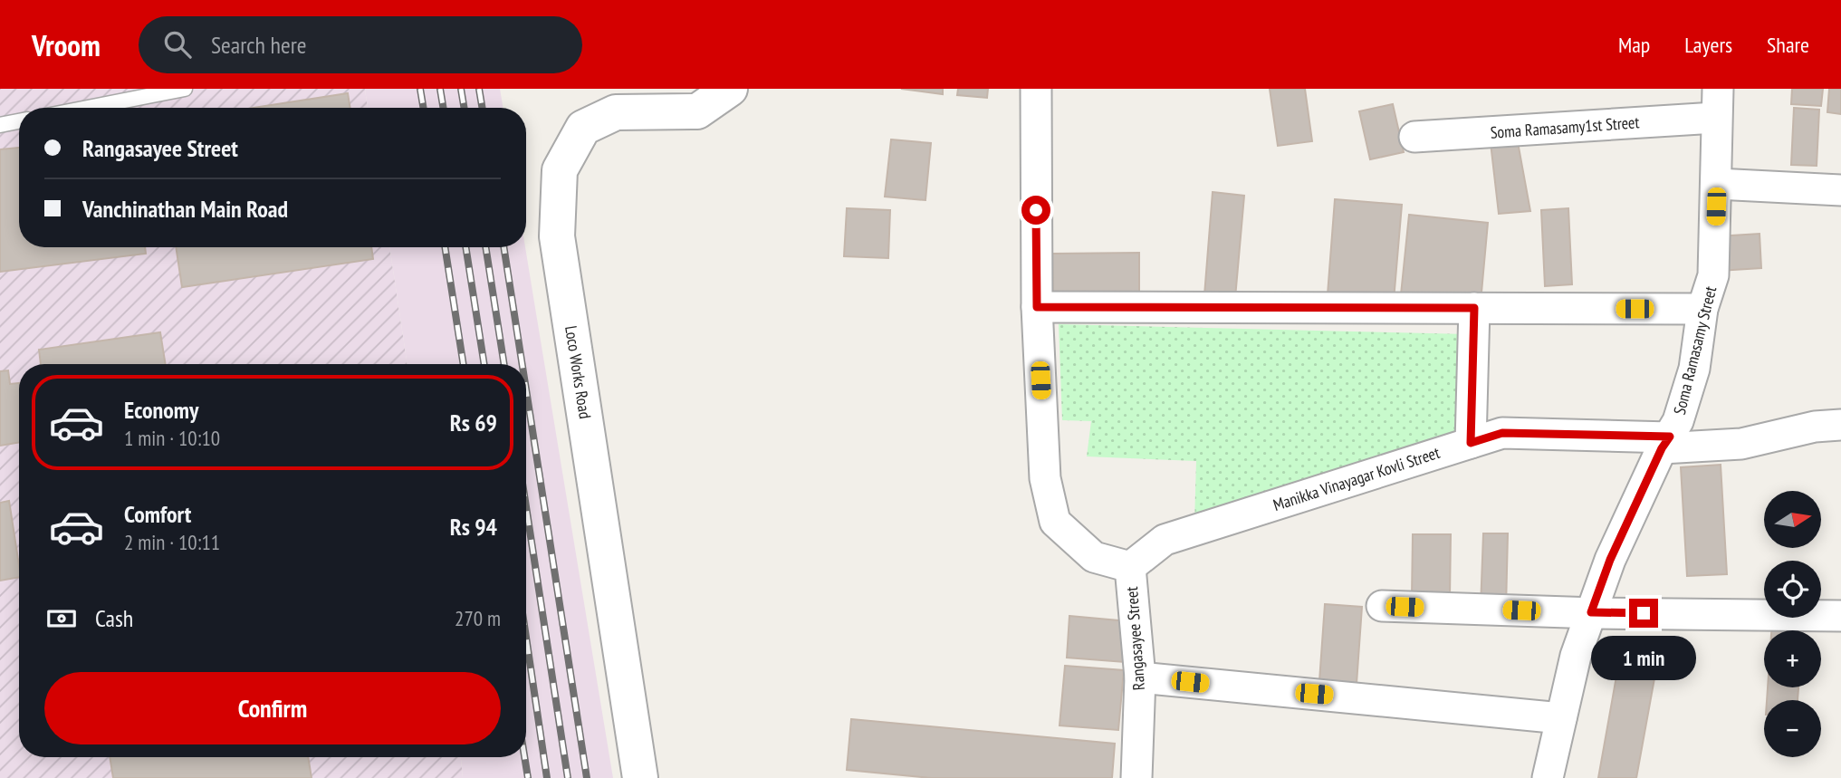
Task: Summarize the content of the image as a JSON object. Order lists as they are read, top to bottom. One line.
{"streets":{"street":["Soma Ramasamy1st Street","Soma Ramasamy Street","Loco Works Road","Manikka Vinayagar Kovli Street","Rangasayee Street"]},"crossings":[["Soma Ramasamy1st Street","Soma Ramasamy Street"],["Soma Ramasamy Street","Manikka Vinayagar Kovli Street"],["Manikka Vinayagar Kovli Street","Rangasayee Street"]],"north":"right","page":{"header":"Vroom","search":"Search here","nav":["Map","Layers","Share"],"banner":["Rangasayee Street","Vanchinathan Main Road"],"list":[{"name":"Economy","note":"1 min · 10:10","value":"Rs 69"},{"name":"Comfort","note":"2 min · 10:11","value":"Rs 94"}],"map_buttons":["+","−"],"pay":["Cash","270 m"],"bubble":"1 min","buttons":"Confirm"}}
